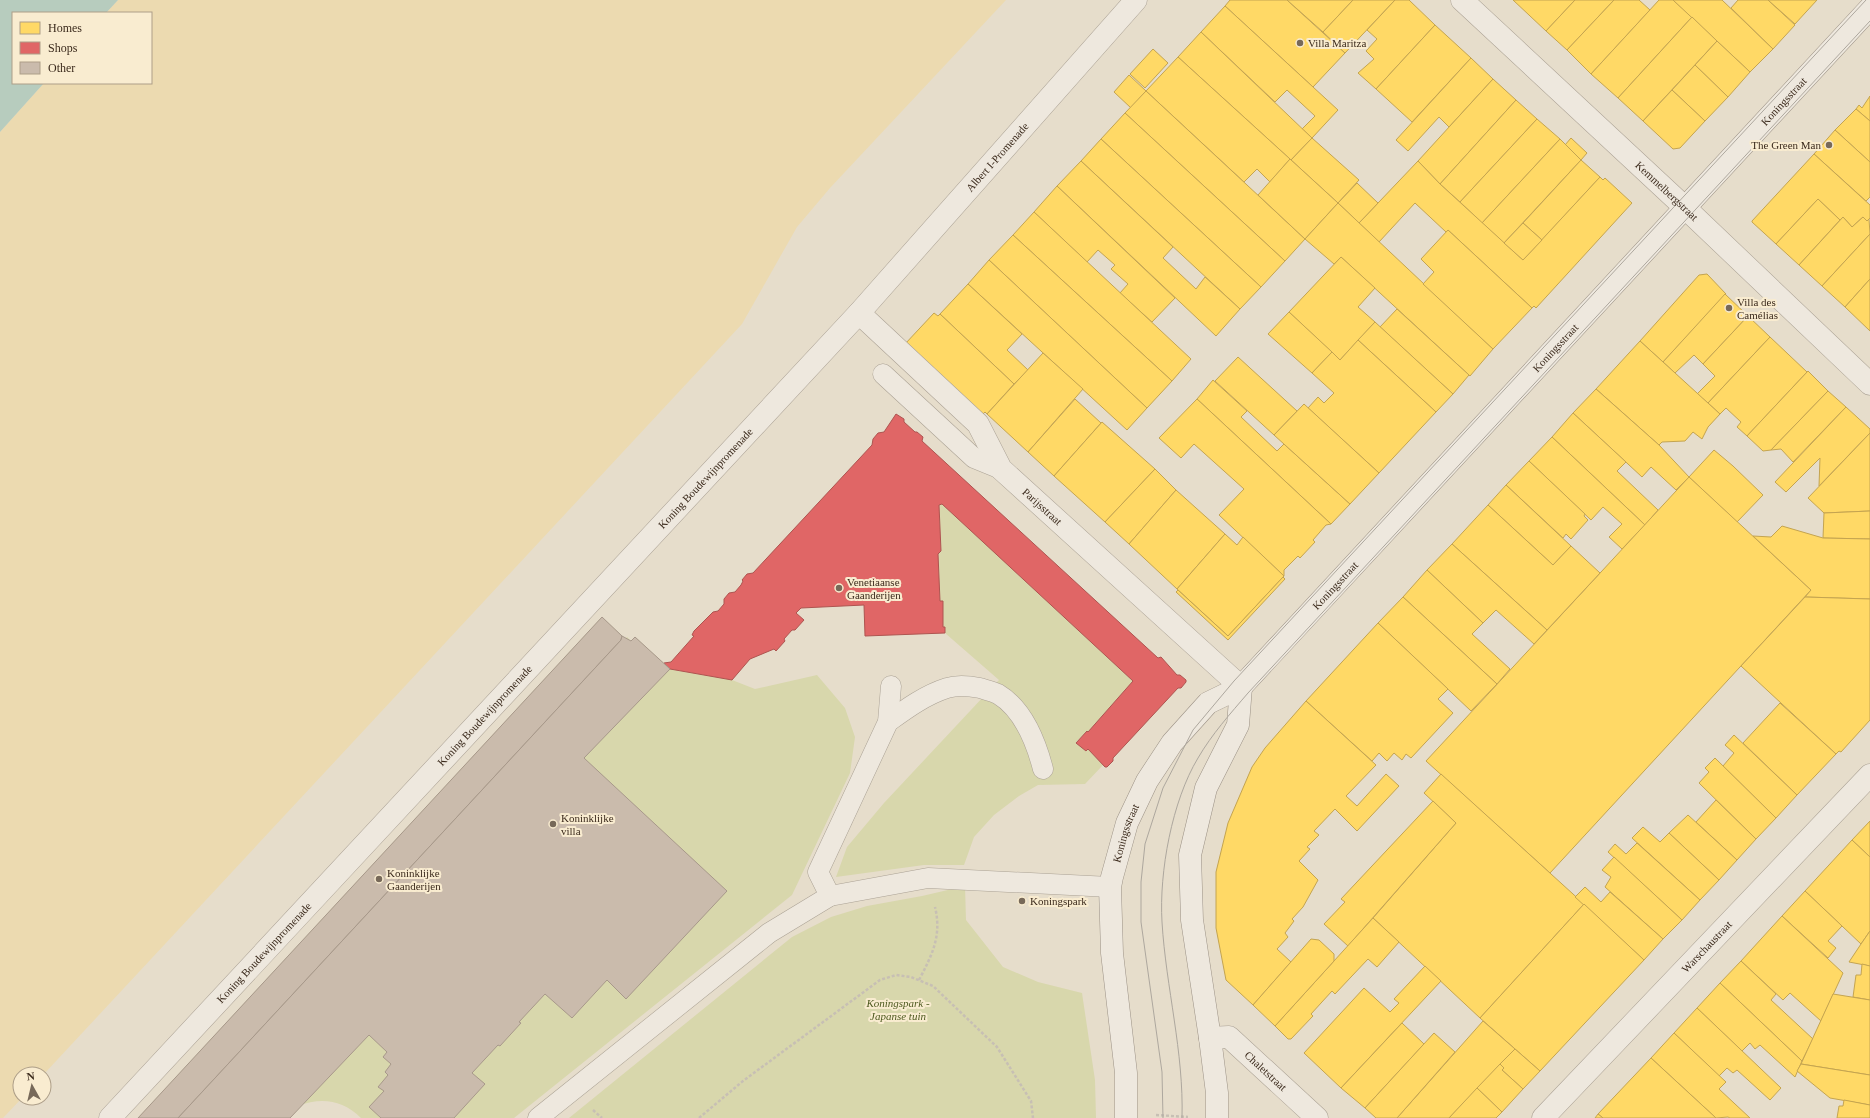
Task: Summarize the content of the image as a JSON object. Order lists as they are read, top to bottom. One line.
{"streets":{"street":["Koningsstraat","Albert I-Promenade","Kemmelbergstraat","Koning Boudewijnpromenade","Parijsstraat","Warschaustraat","Chaletstraat"]},"crossings":[["Koningsstraat","Kemmelbergstraat"],["Koningsstraat","Parijsstraat"],["Albert I-Promenade","Koning Boudewijnpromenade"],["Albert I-Promenade","Parijsstraat"],["Koning Boudewijnpromenade","Parijsstraat"]],"parks":["Koningspark - Japanse tuin"],"places":["Villa Maritza","The Green Man","Villa des Camélias","Venetiaanse Gaanderijen","Koninklijke villa","Koninklijke Gaanderijen","Koningspark"],"legend":["Homes","Shops","Other"],"north":"top"}
